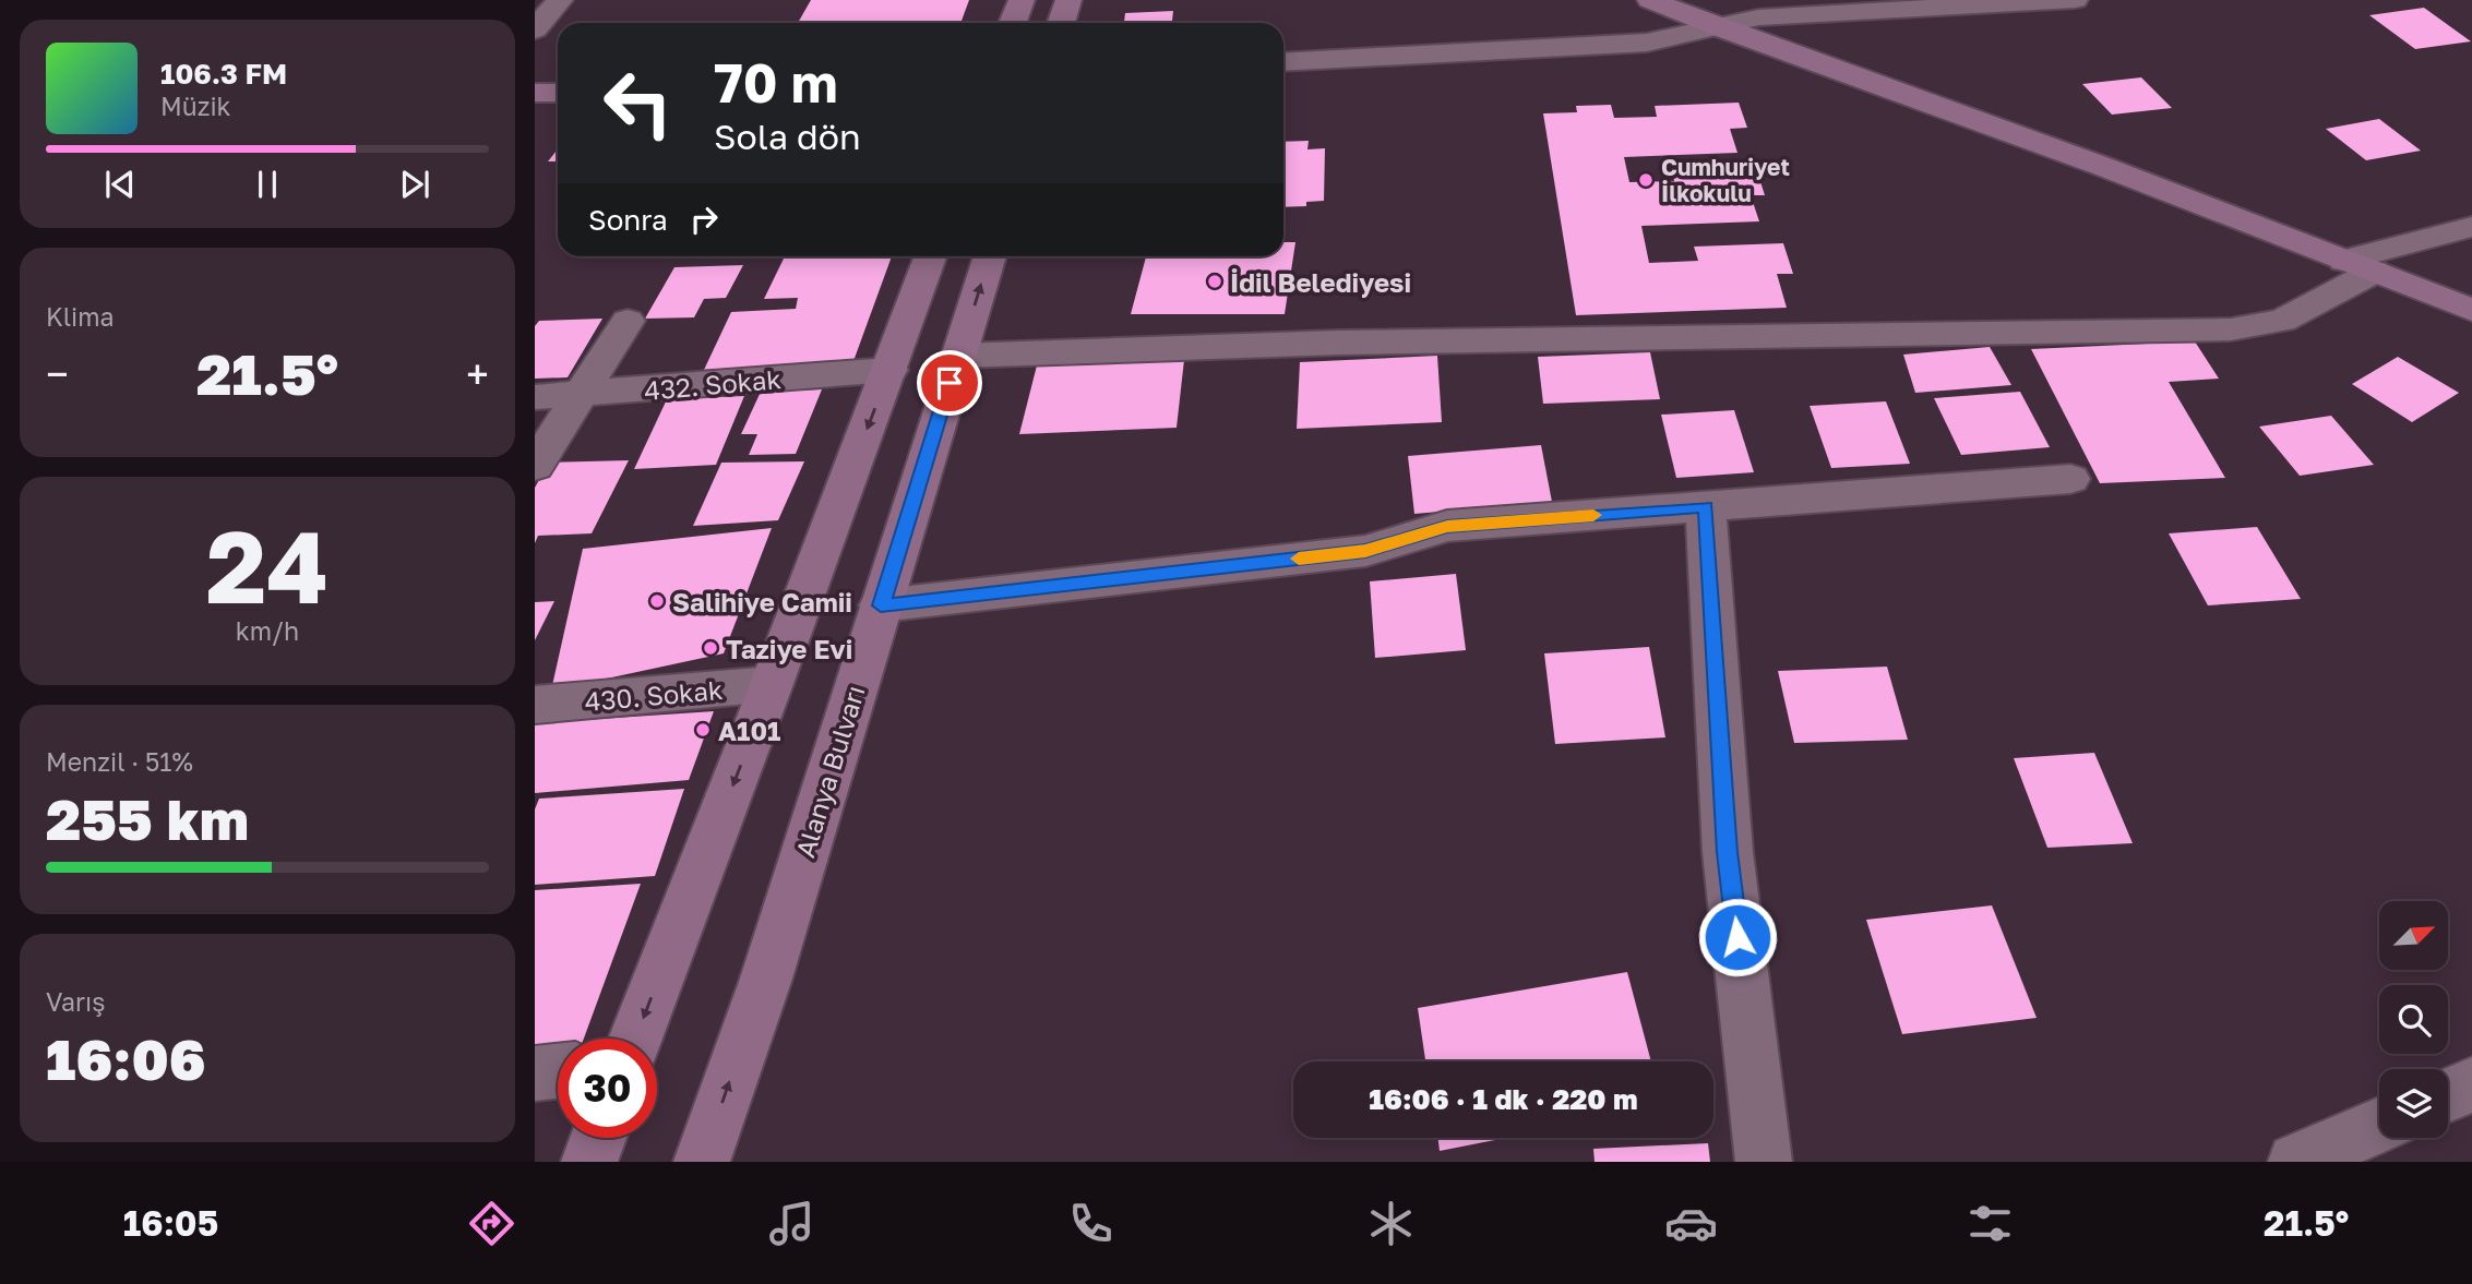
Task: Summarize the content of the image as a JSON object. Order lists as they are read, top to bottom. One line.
{"streets":{"main road":["Alanya Bulvarı"],"street":["432. Sokak","430. Sokak"]},"places":["Cumhuriyet İlkokulu","İdil Belediyesi","Salihiye Camii","Taziye Evi","A101"],"north":"top right","page":{"turn":["70 m","Sola dön"],"song":["106.3 FM","Müzik"],"then":"Sonra","tile":["Klima",["24","km/h"],["Menzil · 51%","255 km"],["Varış","16:06"]],"heat":["−","21.5°","+"],"limit":"30","trip":"16:06 · 1 dk · 220 m","tabs":["16:05","21.5°"]}}
